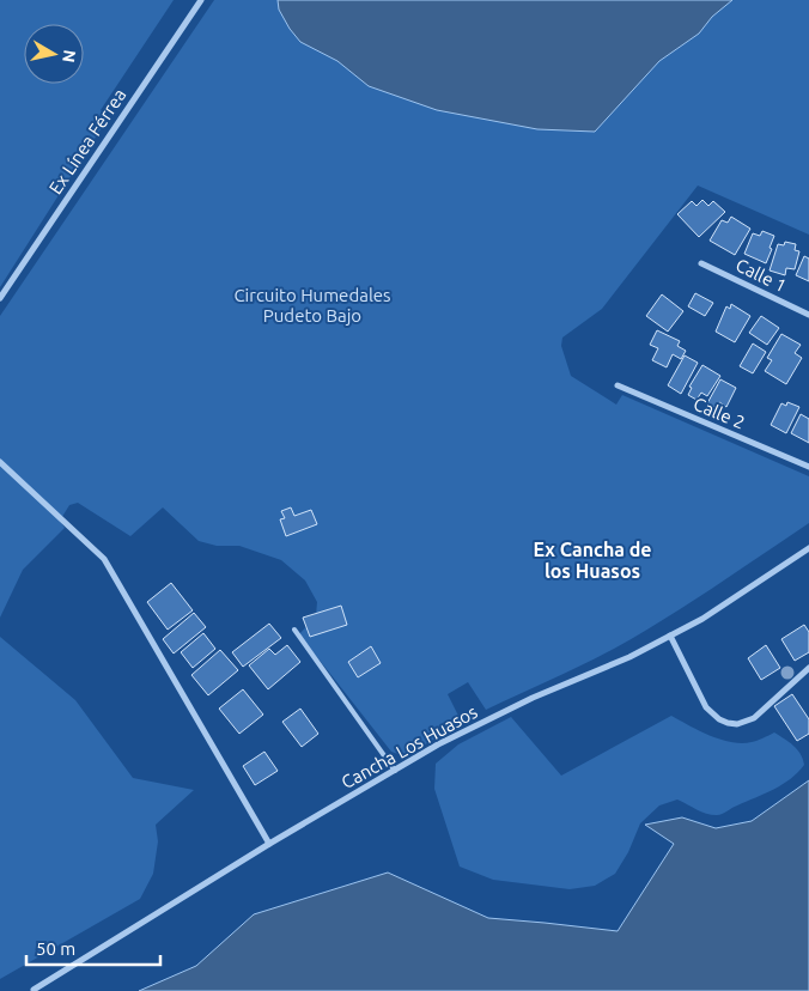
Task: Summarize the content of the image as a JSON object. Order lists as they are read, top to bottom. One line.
{"streets":{"street":["Ex Línea Férrea","Calle 1","Calle 2","Cancha Los Huasos"]},"districts":["Ex Cancha de los Huasos"],"parks":["Circuito Humedales Pudeto Bajo"],"scale_bar":"50 m","north":"right"}
